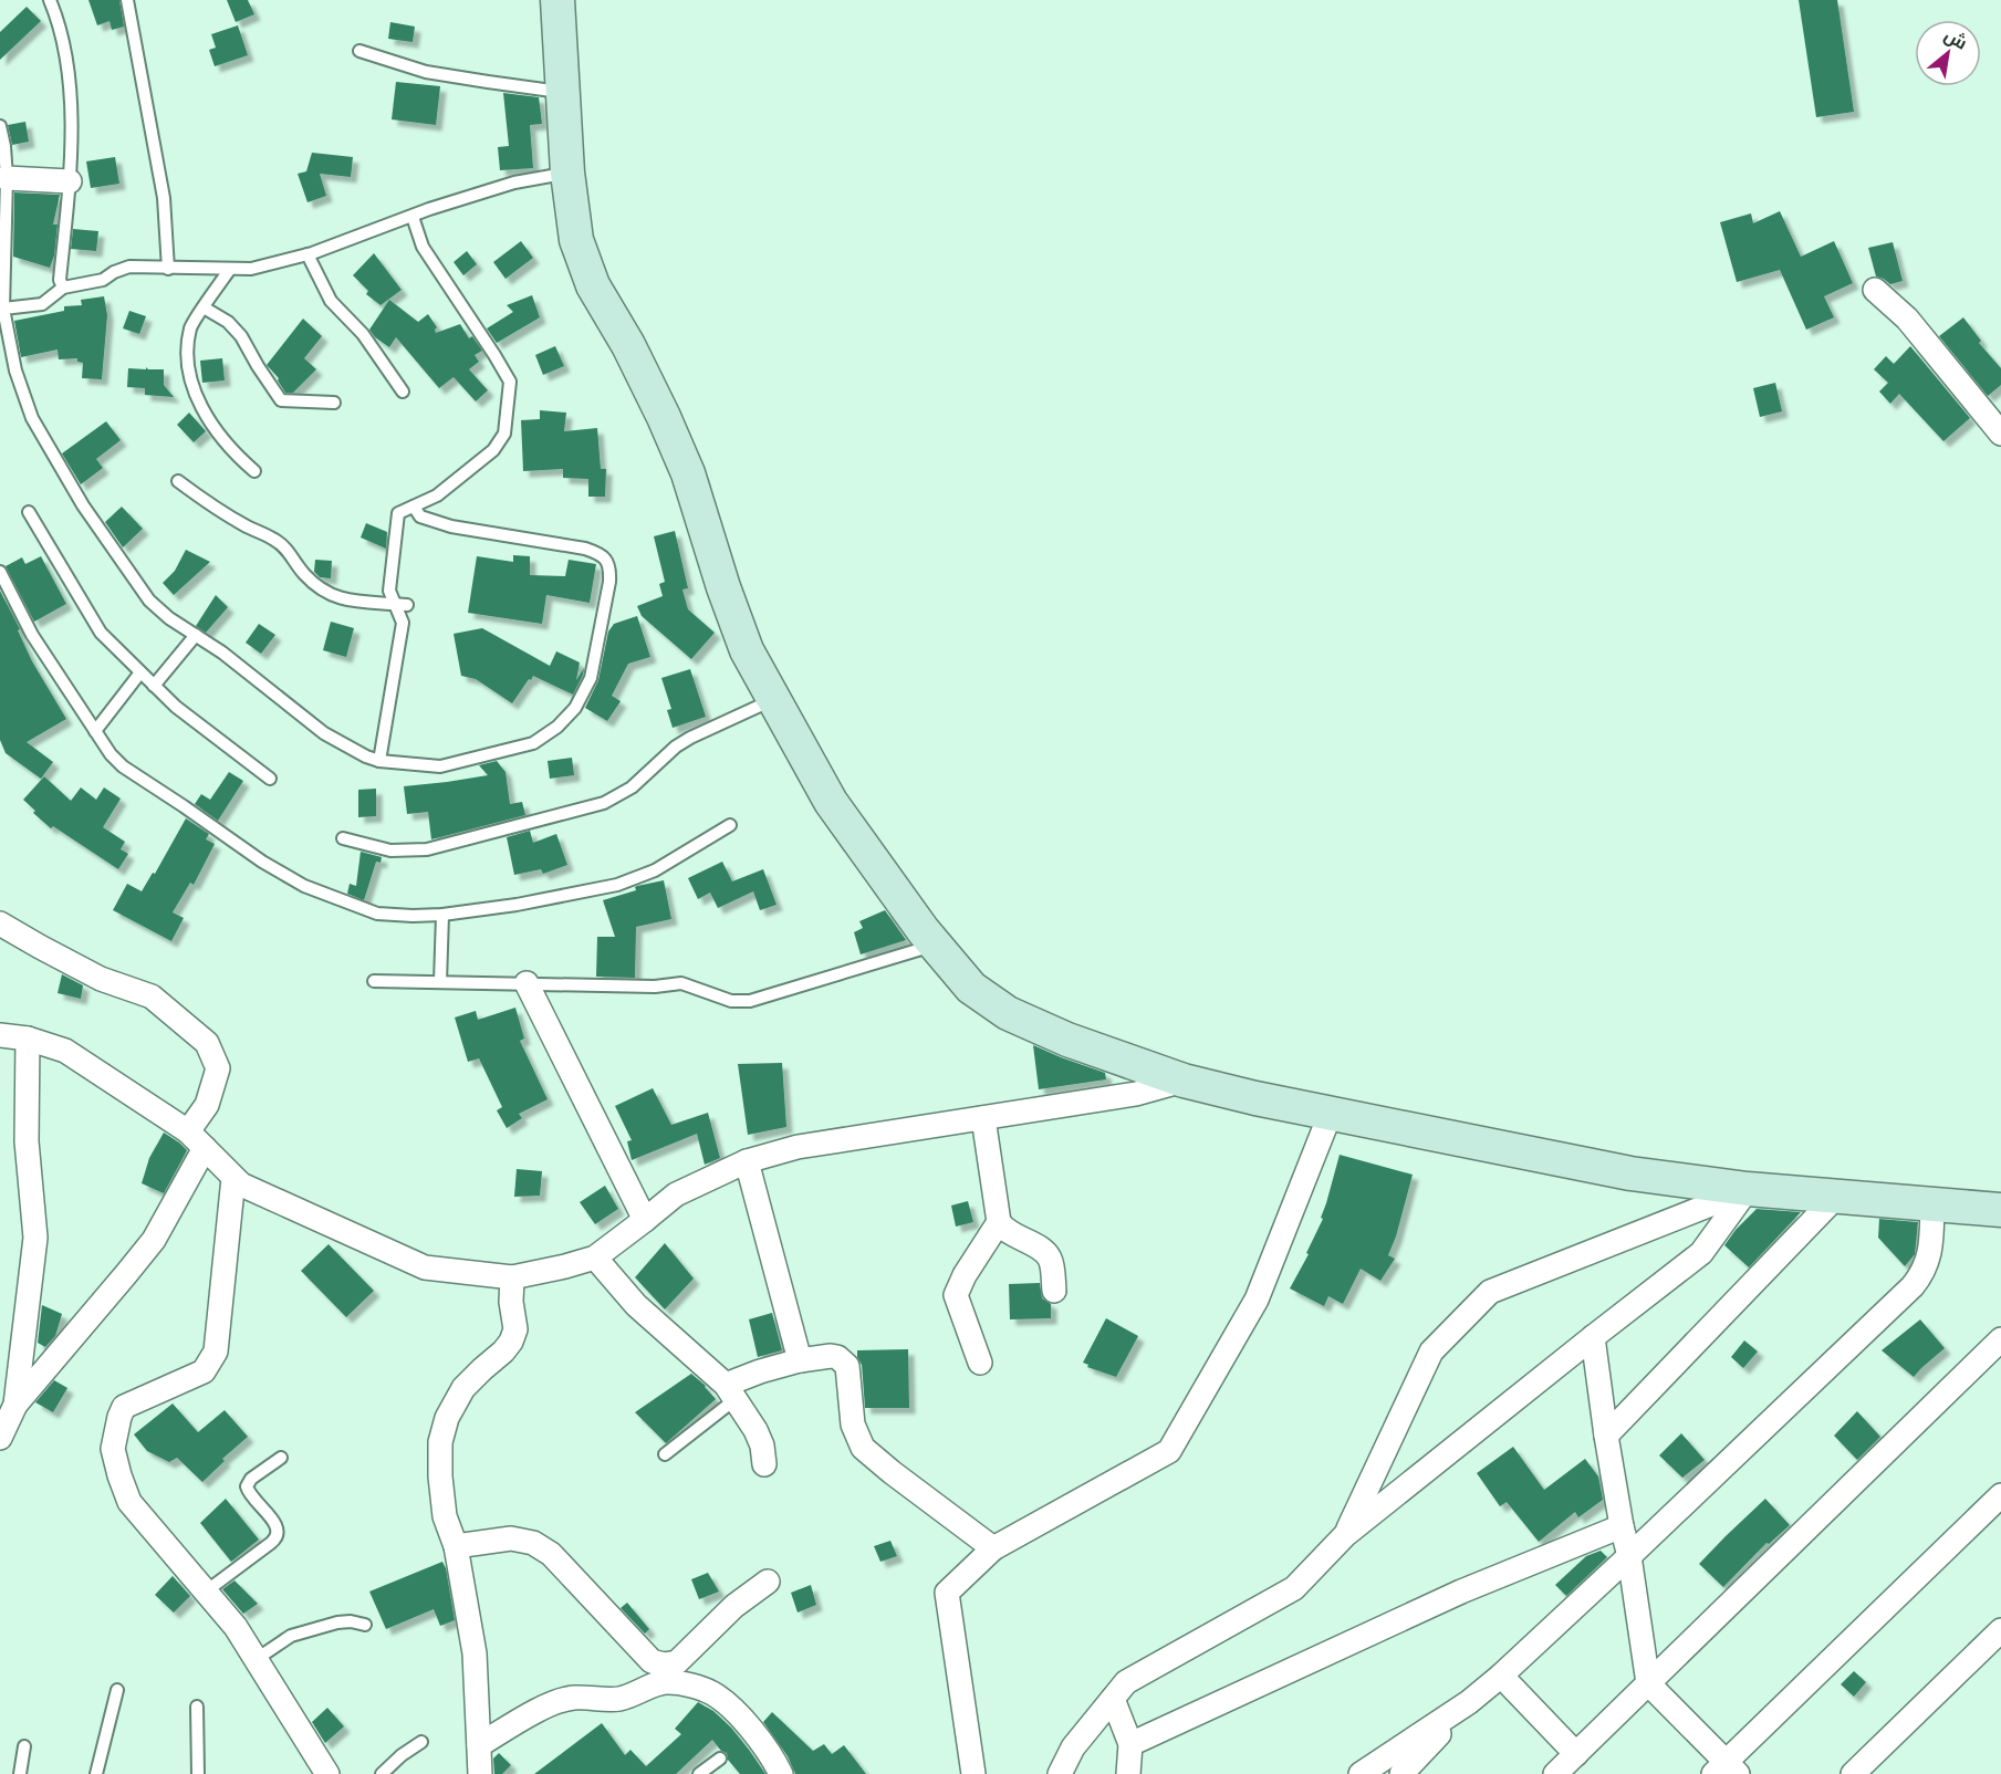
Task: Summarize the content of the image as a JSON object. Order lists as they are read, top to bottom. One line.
{"north":"top right"}
